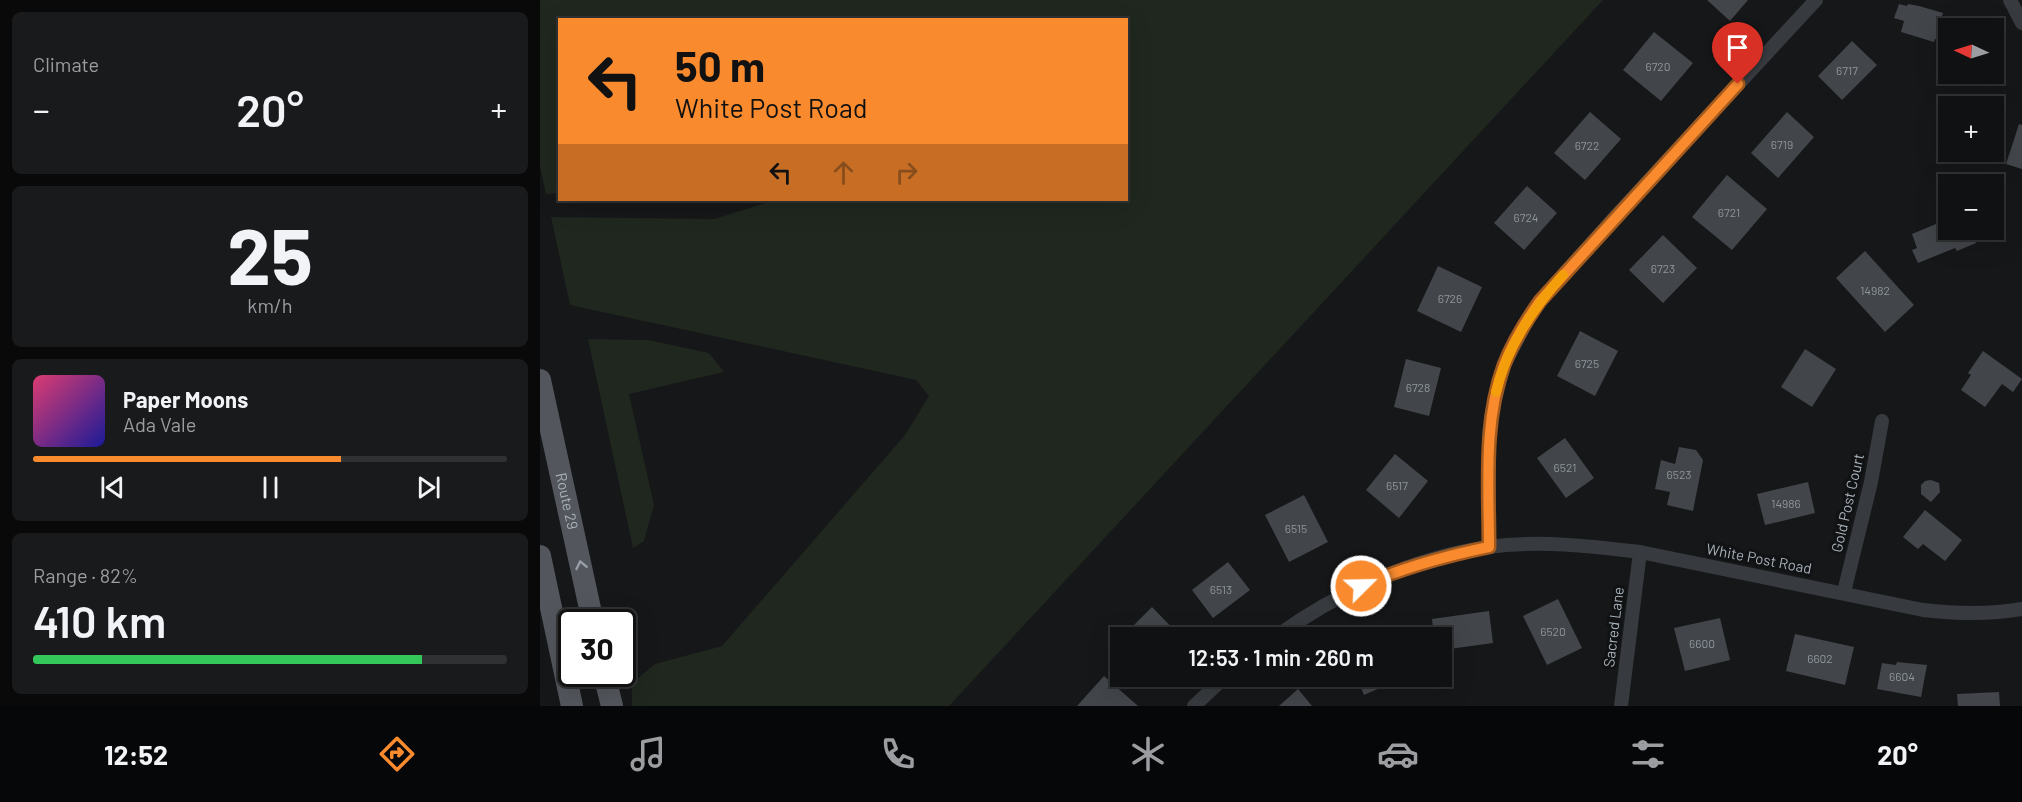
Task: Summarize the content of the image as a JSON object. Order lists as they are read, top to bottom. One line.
{"streets":{"main road":["Route 29"],"street":["Gold Post Court","White Post Road","Sacred Lane"]},"crossings":[["Gold Post Court","White Post Road"],["White Post Road","Sacred Lane"]],"one_way":["Route 29"],"house_numbers":["6720","6717","6719","6722","6721","6724","6723","14982","6726","6725","6728","6521","6523","6517","14986","6515","6513","6520","6600","6602","6604"],"north":"left","page":{"tile":["Climate",["25","km/h"],["Range · 82%","410 km"]],"map_buttons":["+","−"],"turn":["50 m","White Post Road"],"heat":["−","20°","+"],"song":["Paper Moons","Ada Vale"],"limit":"30","trip":"12:53 · 1 min · 260 m","tabs":["12:52","20°"]}}
